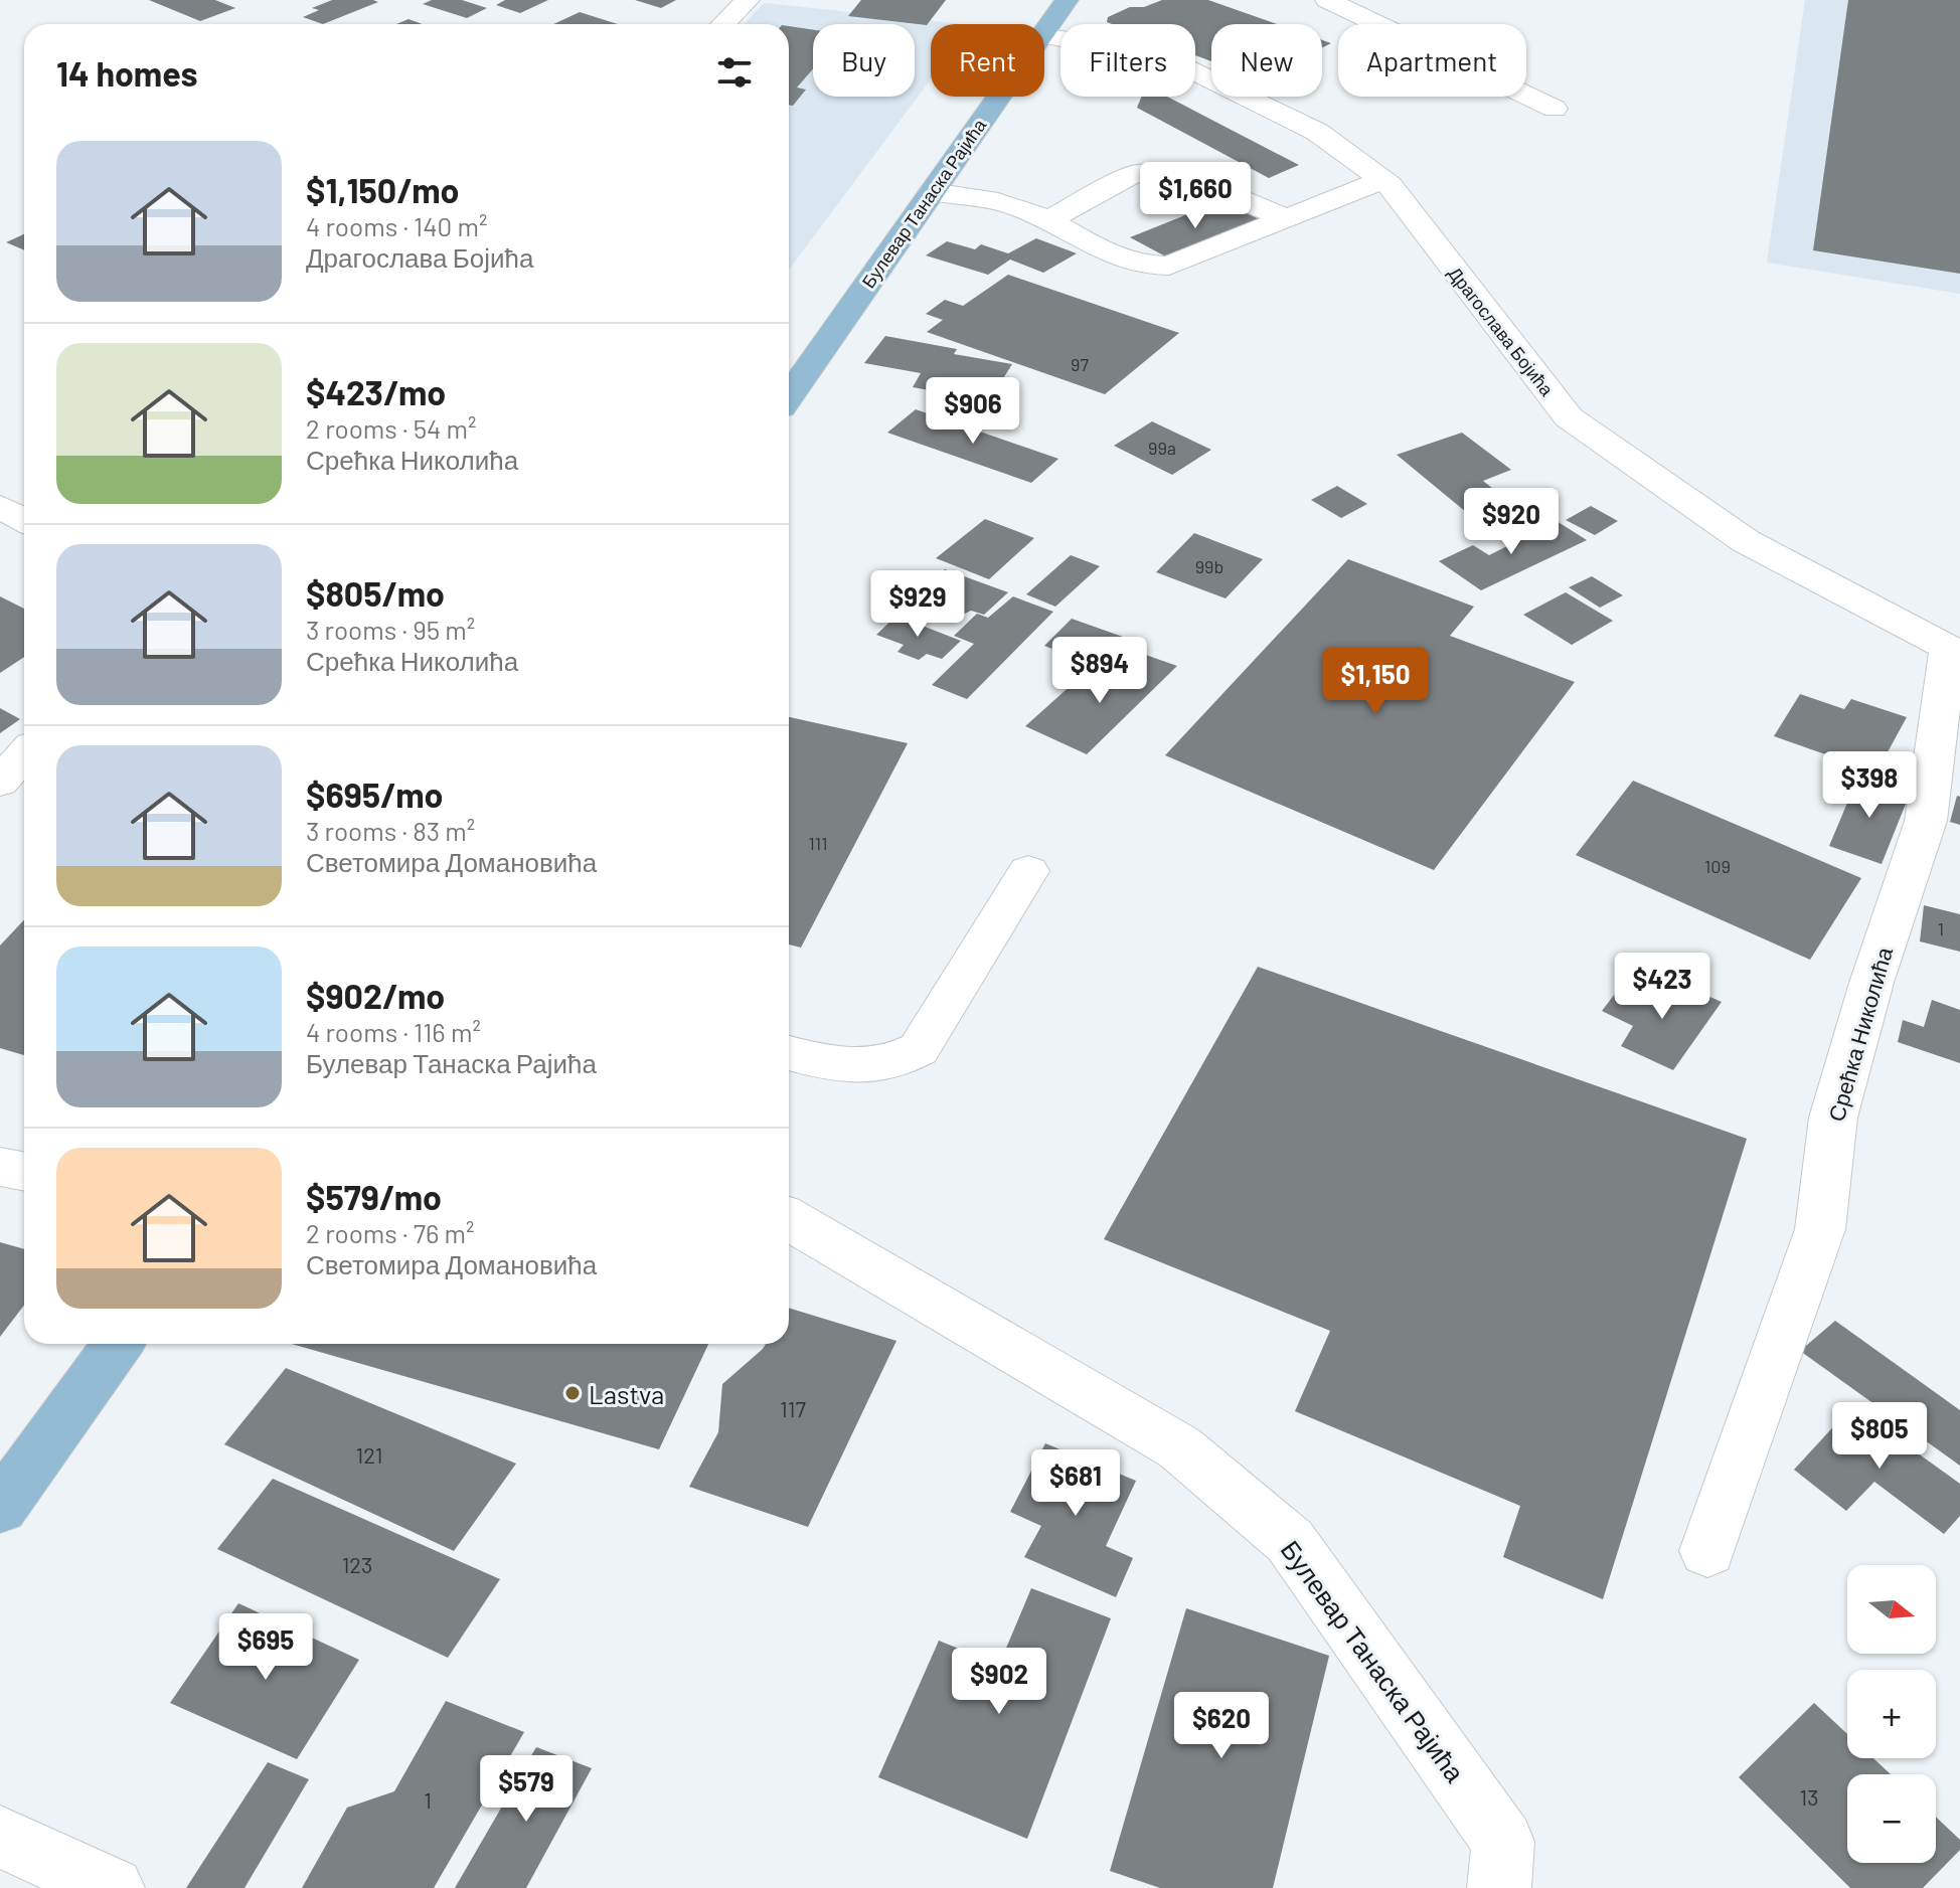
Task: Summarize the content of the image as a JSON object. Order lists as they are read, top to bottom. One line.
{"streets":{"main road":["Булевар Танаска Рајића"],"street":["Драгослава Бојића","Срећка Николића"]},"crossings":[["Драгослава Бојића","Срећка Николића"]],"places":["Lastva"],"house_numbers":["97","99a","99b","111","109","1","117","121","123","13","1"],"north":"right","page":{"chip":["Buy","Rent","Filters","New","Apartment"],"heading":"14 homes","list":[{"name":"$1,150/mo","note":"4 rooms · 140 m² · Драгослава Бојића"},{"name":"$423/mo","note":"2 rooms · 54 m² · Срећка Николића"},{"name":"$805/mo","note":"3 rooms · 95 m² · Срећка Николића"},{"name":"$695/mo","note":"3 rooms · 83 m² · Светомира Домановића"},{"name":"$902/mo","note":"4 rooms · 116 m² · Булевар Танаска Рајића"},{"name":"$579/mo","note":"2 rooms · 76 m² · Светомира Домановића"}],"price":["$1,660","$906","$920","$929","$894","$1,150","$398","$423","$805","$681","$695","$902","$620","$579"],"map_buttons":["+","−"]}}
